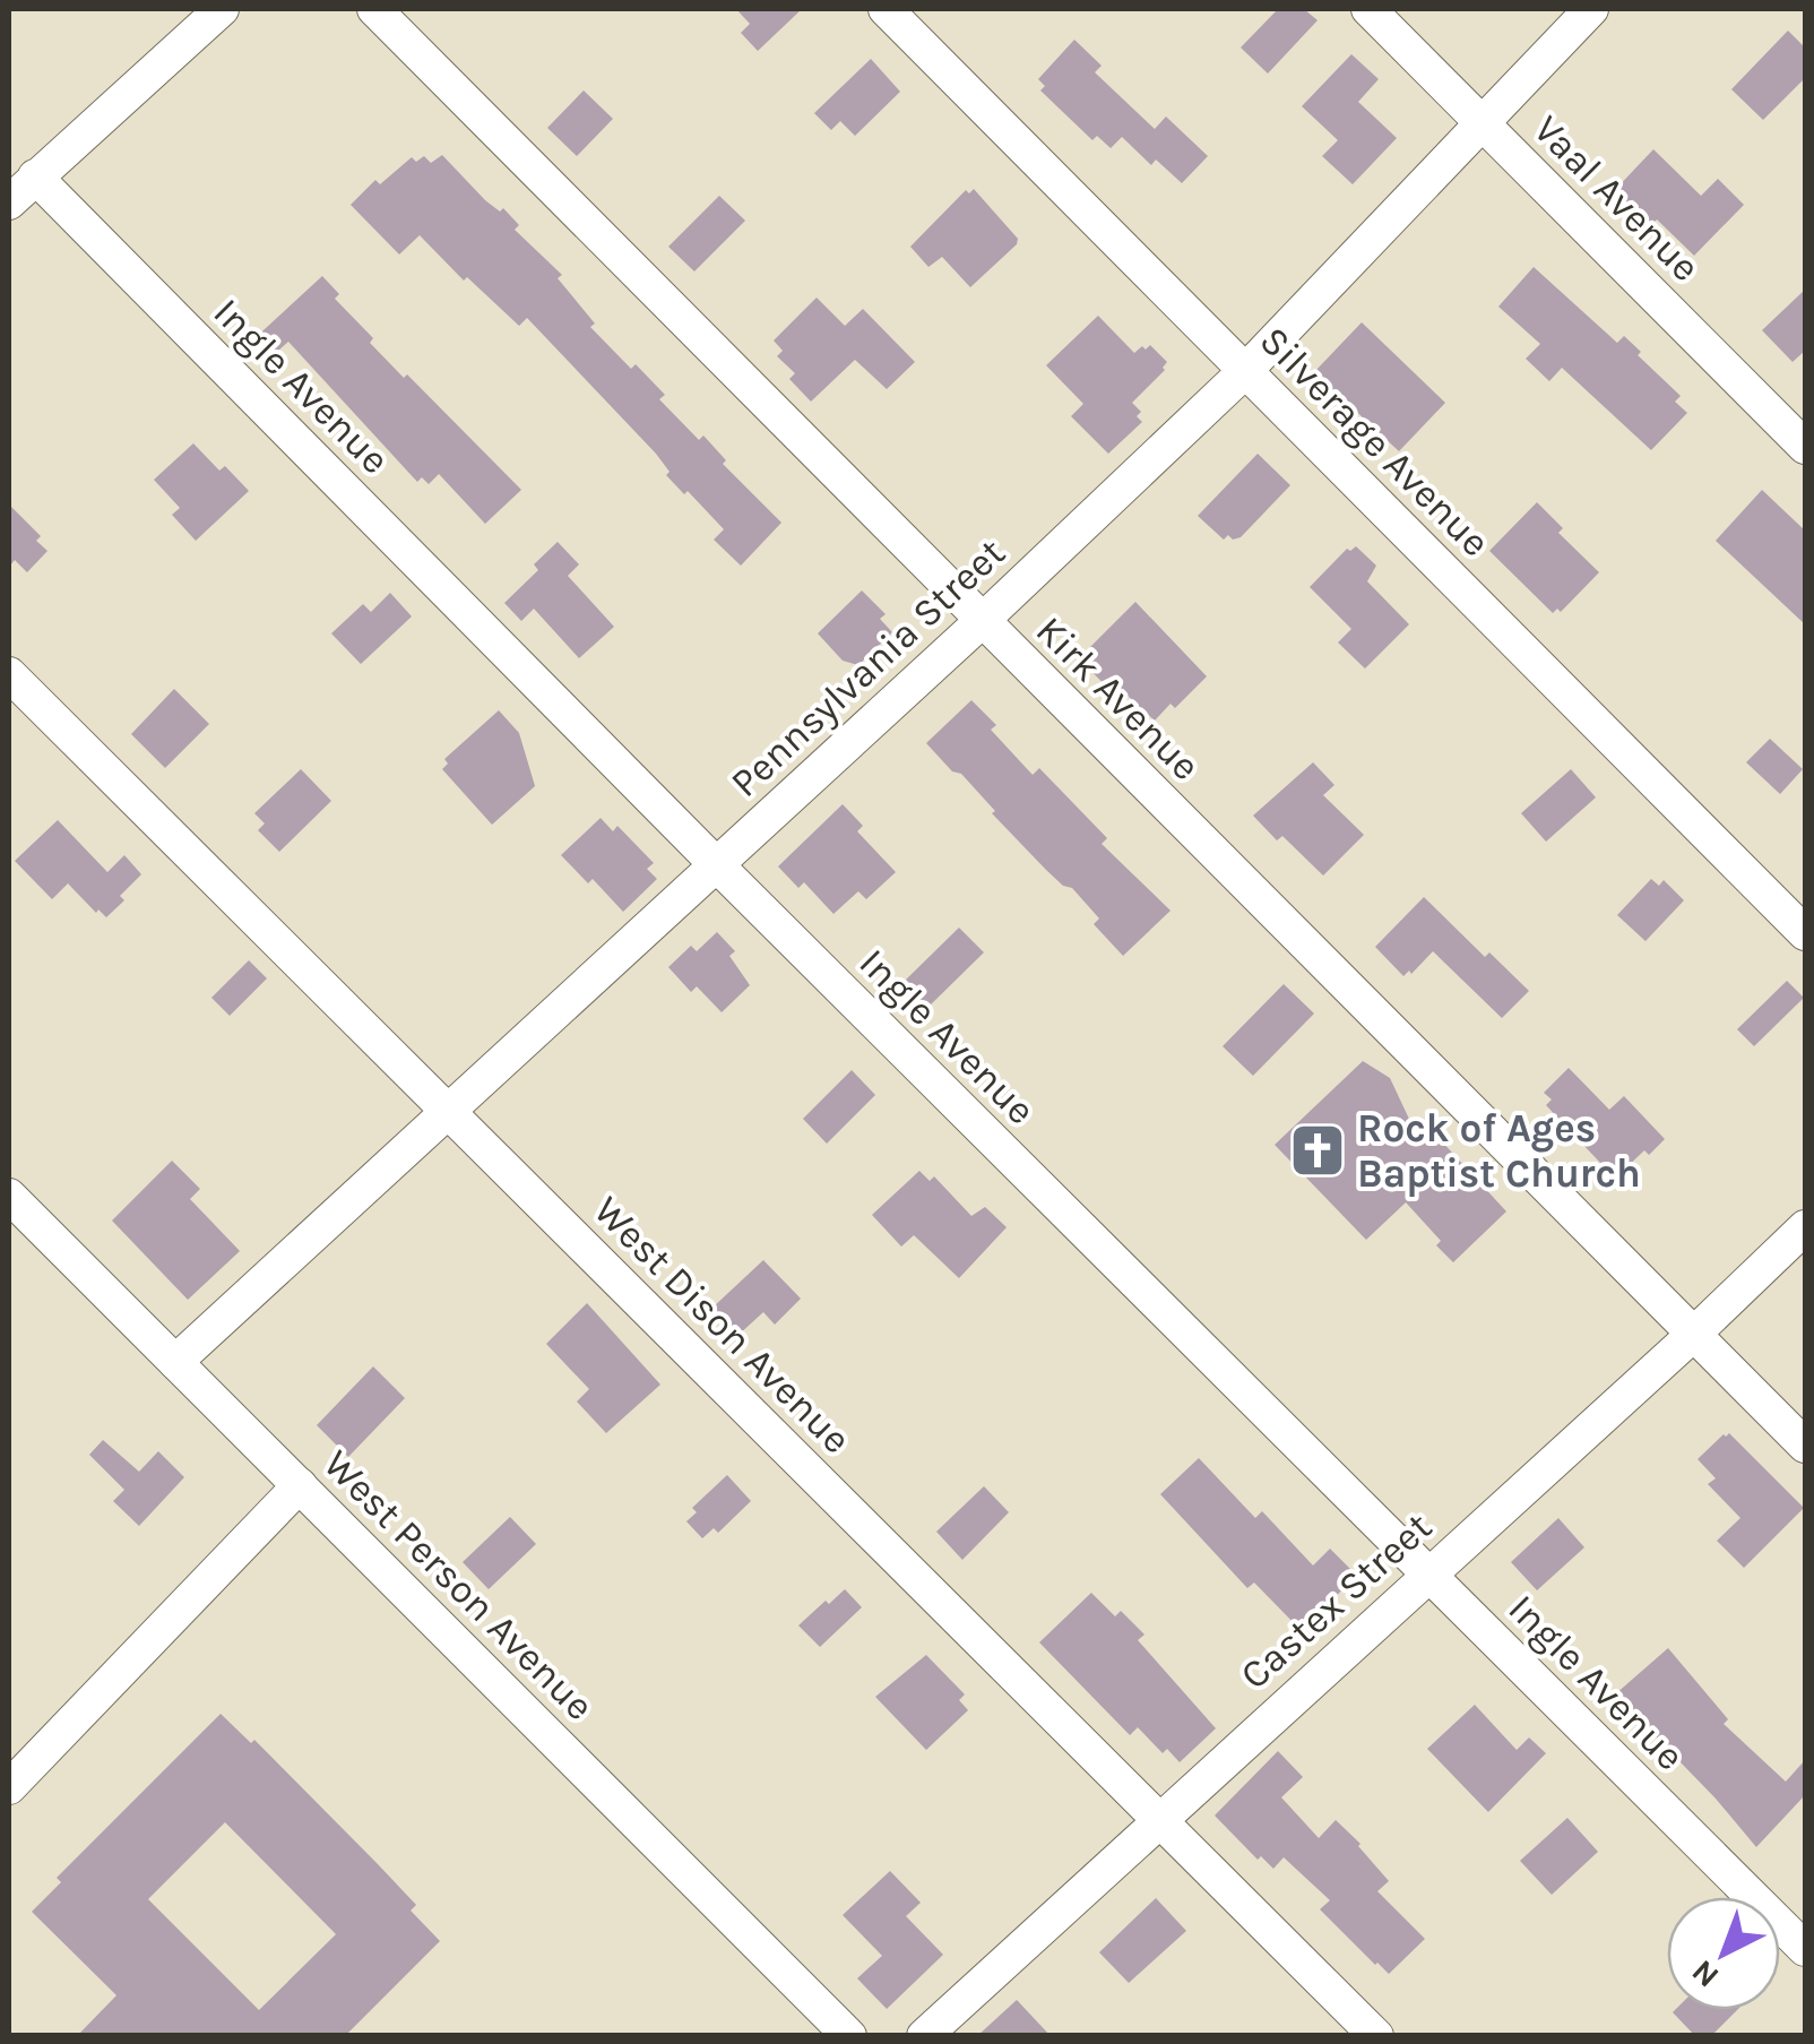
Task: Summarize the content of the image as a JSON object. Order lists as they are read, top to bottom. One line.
{"streets":{"street":["Vaal Avenue","Ingle Avenue","Silverage Avenue","Pennsylvania Street","Kirk Avenue","West Dison Avenue","West Person Avenue","Castex Street"]},"crossings":[["Vaal Avenue","Pennsylvania Street"],["Ingle Avenue","Pennsylvania Street"],["Ingle Avenue","Castex Street"],["Silverage Avenue","Pennsylvania Street"],["Pennsylvania Street","Kirk Avenue"],["Pennsylvania Street","West Dison Avenue"],["Pennsylvania Street","West Person Avenue"],["Kirk Avenue","Castex Street"],["West Dison Avenue","Castex Street"]],"places":{"church":["Rock of Ages Baptist Church"]},"north":"bottom left"}
